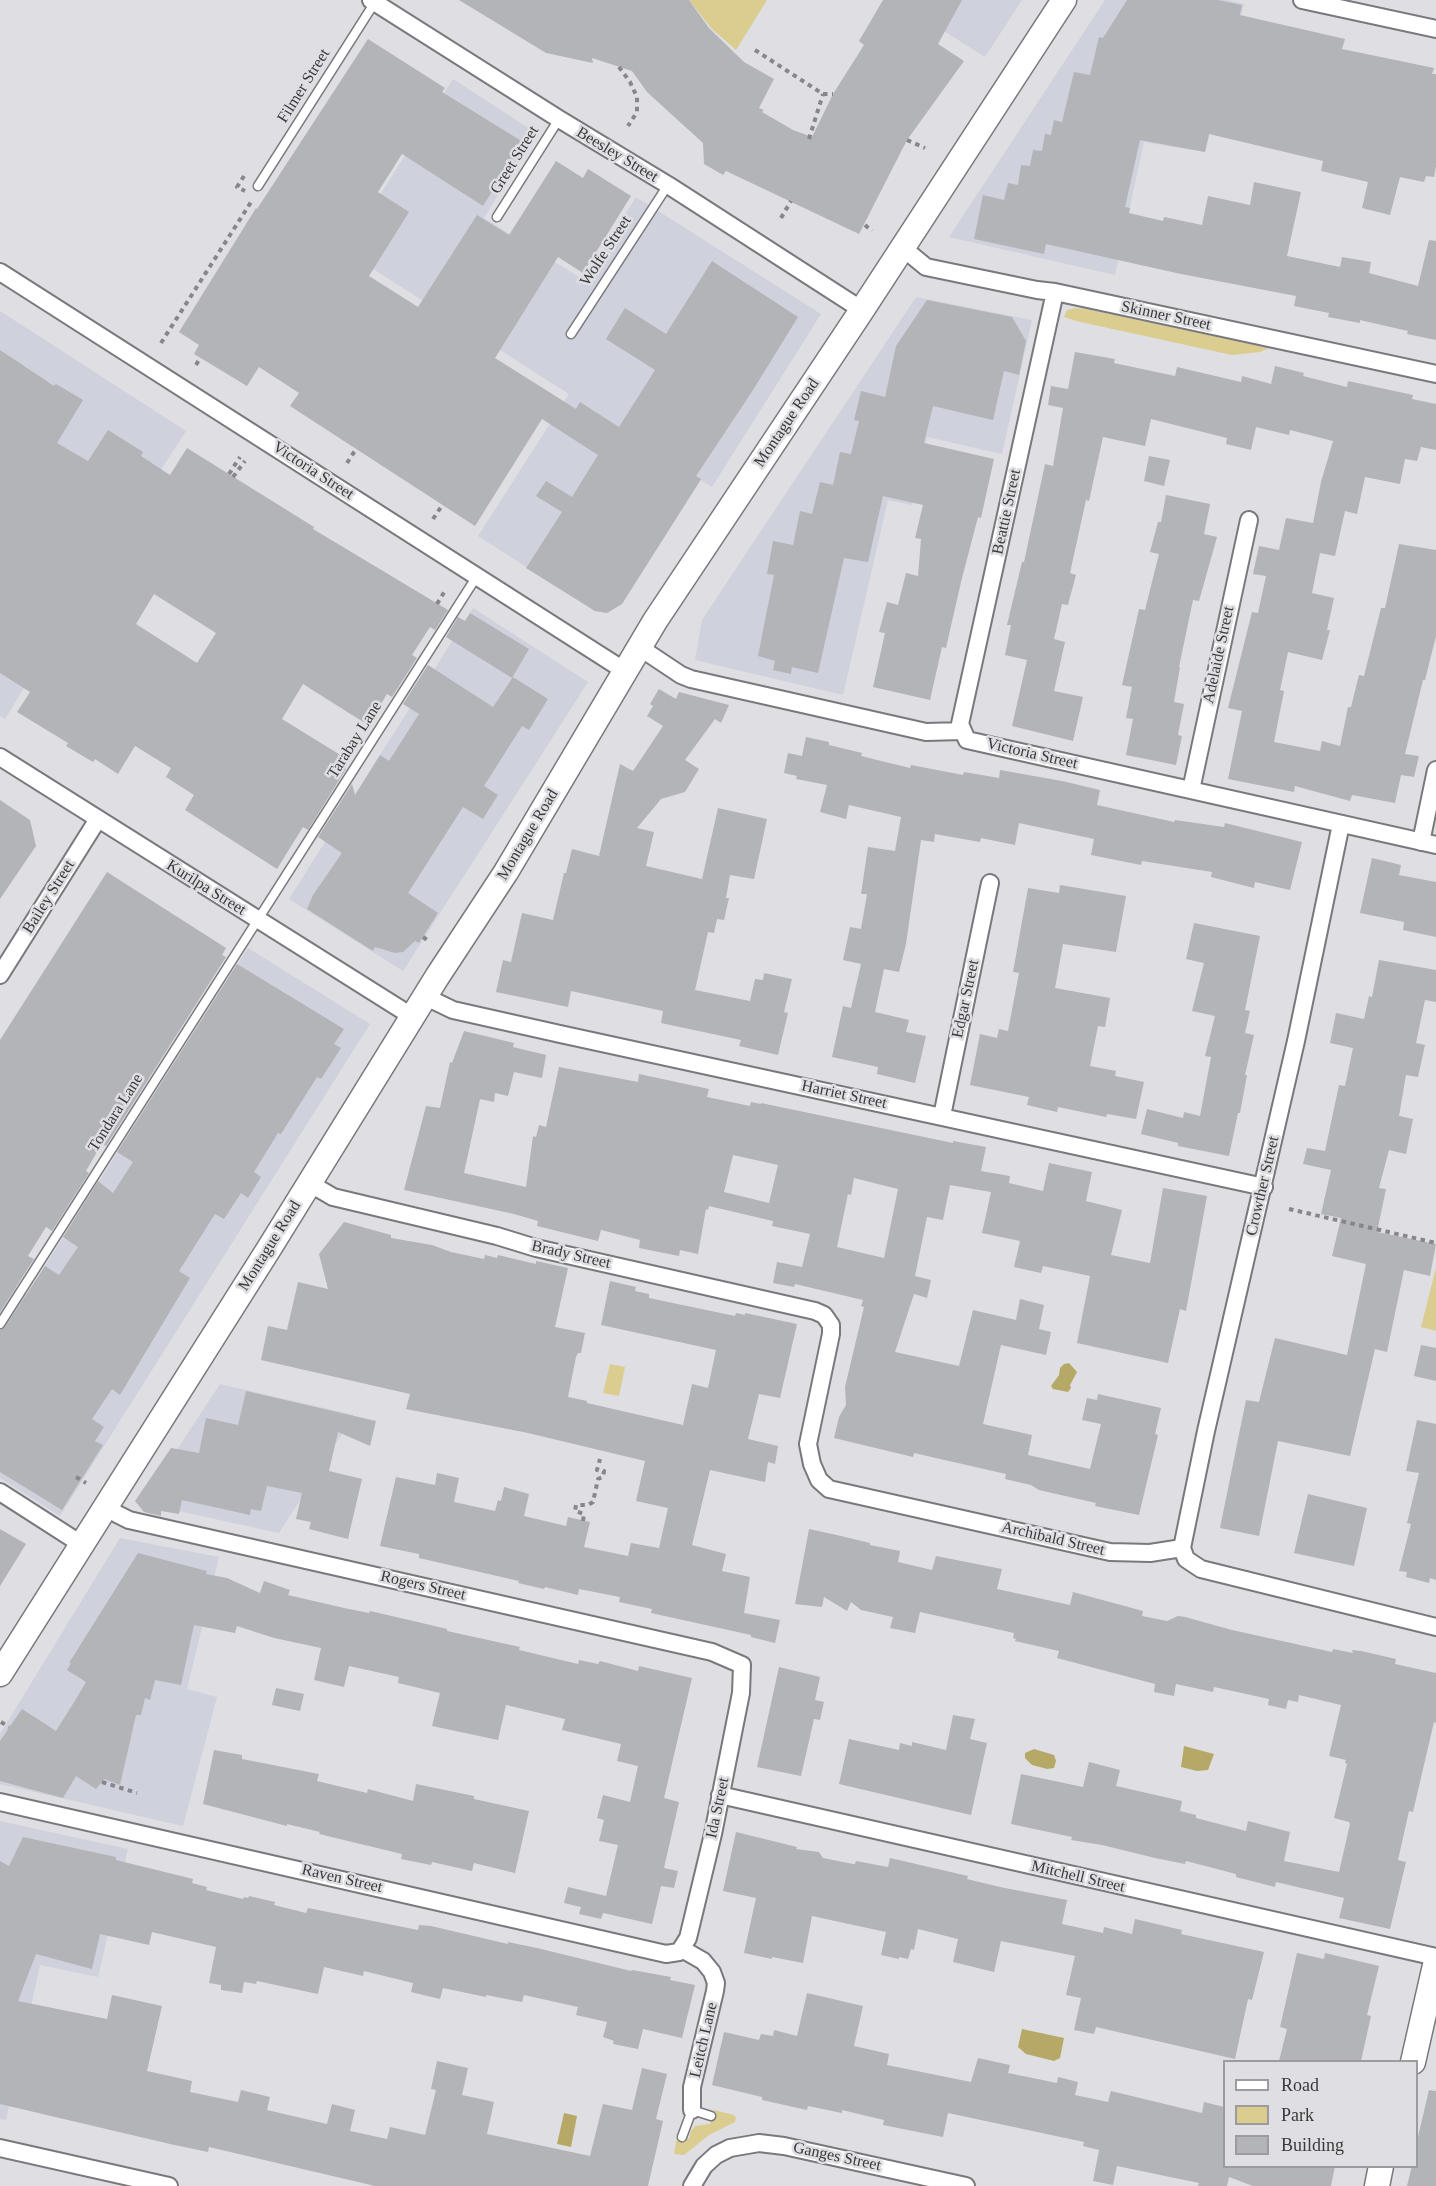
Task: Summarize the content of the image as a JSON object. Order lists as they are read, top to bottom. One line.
{"streets":{"street":["Beesley Street","Skinner Street","Montague Road","Victoria Street","Beattie Street","Adelaide Street","Kurilpa Street","Bailey Street","Edgar Street","Harriet Street","Crowther Street","Brady Street","Archibald Street","Rogers Street","Ida Street","Mitchell Street","Raven Street","Leitch Lane","Ganges Street"],"lane":["Filmer Street","Greet Street","Wolfe Street","Tarabay Lane","Tondara Lane"]},"crossings":[["Filmer Street","Beesley Street"],["Beesley Street","Greet Street"],["Beesley Street","Wolfe Street"],["Beesley Street","Montague Road"],["Skinner Street","Montague Road"],["Skinner Street","Beattie Street"],["Montague Road","Victoria Street"],["Montague Road","Kurilpa Street"],["Montague Road","Harriet Street"],["Montague Road","Brady Street"],["Montague Road","Rogers Street"],["Victoria Street","Beattie Street"],["Victoria Street","Adelaide Street"],["Victoria Street","Tarabay Lane"],["Victoria Street","Crowther Street"],["Tarabay Lane","Kurilpa Street"],["Tarabay Lane","Tondara Lane"],["Kurilpa Street","Bailey Street"],["Kurilpa Street","Harriet Street"],["Kurilpa Street","Tondara Lane"],["Edgar Street","Harriet Street"],["Harriet Street","Crowther Street"],["Crowther Street","Archibald Street"],["Brady Street","Archibald Street"],["Rogers Street","Ida Street"],["Ida Street","Mitchell Street"],["Ida Street","Raven Street"],["Ida Street","Leitch Lane"],["Raven Street","Leitch Lane"]],"legend":["Road","Park","Building"]}
